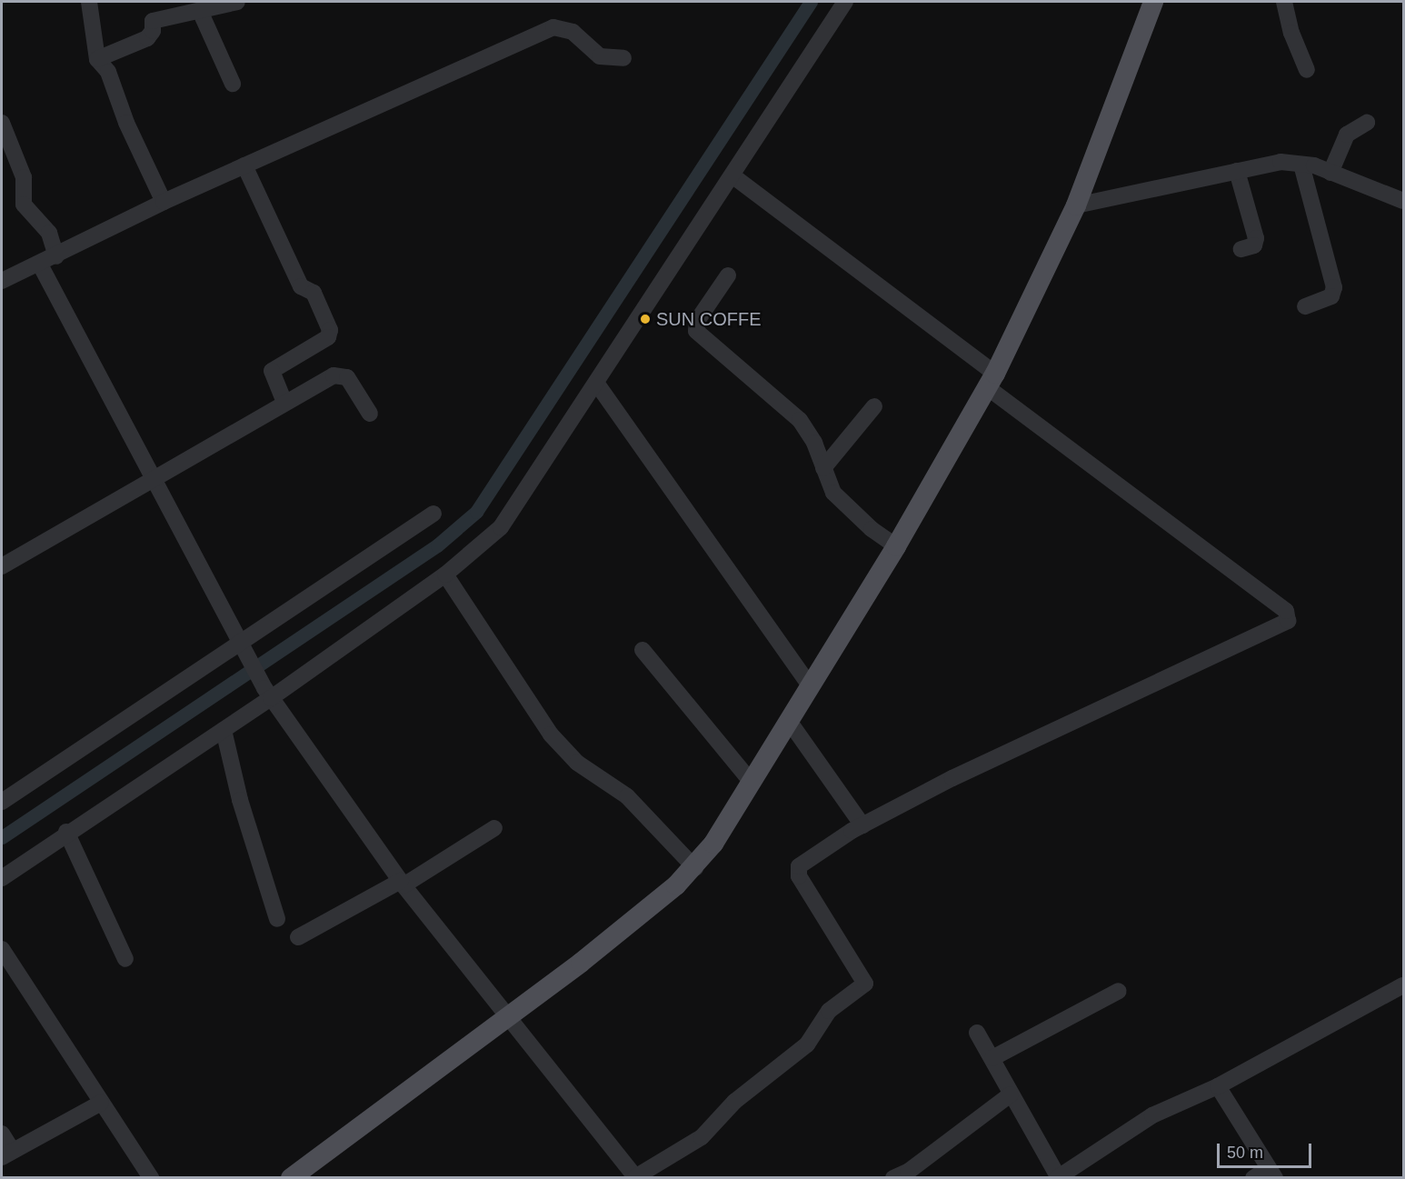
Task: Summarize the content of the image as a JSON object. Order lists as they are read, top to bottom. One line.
{"places":["SUN COFFE"],"scale_bar":"50 m"}
